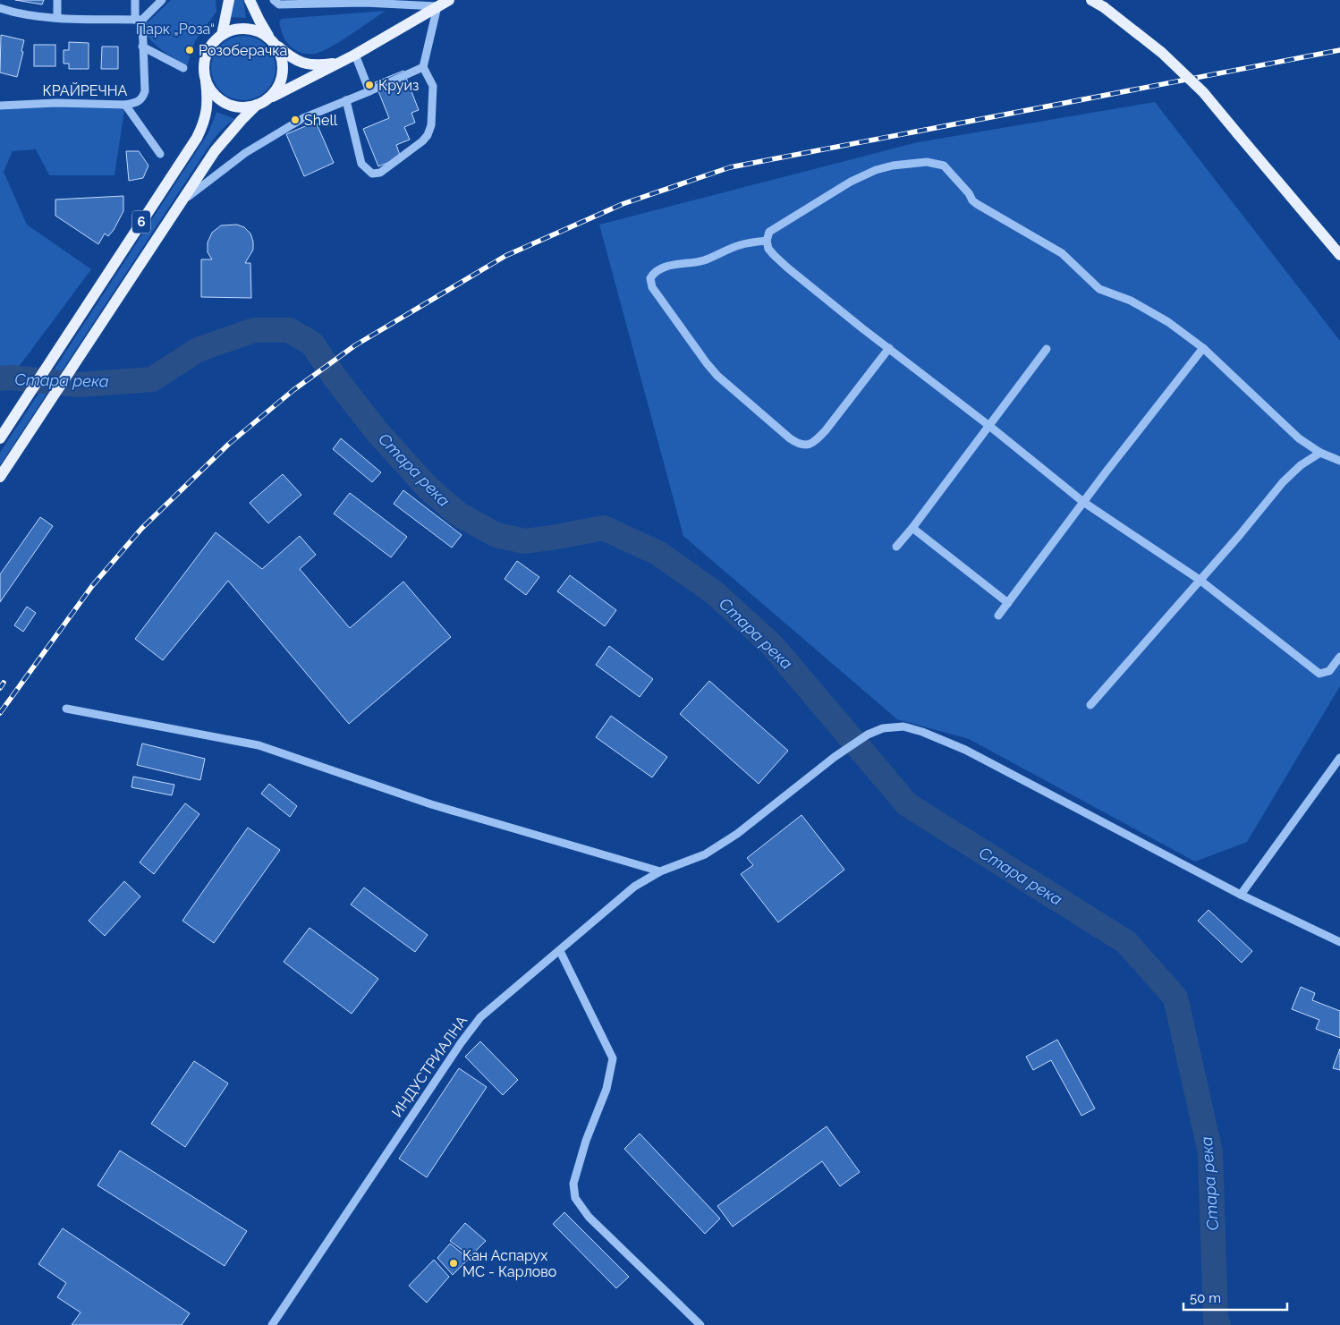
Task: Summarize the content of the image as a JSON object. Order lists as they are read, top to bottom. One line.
{"streets":{"main road":["6"],"street":["КРАЙРЕЧНА","ИНДУСТРИАЛНА"]},"water":["Стара река"],"parks":["Парк „Роза“"],"places":["Розоберачка","Круиз","Shell","Кан Аспарух МС - Карлово"],"scale_bar":"50 m"}
